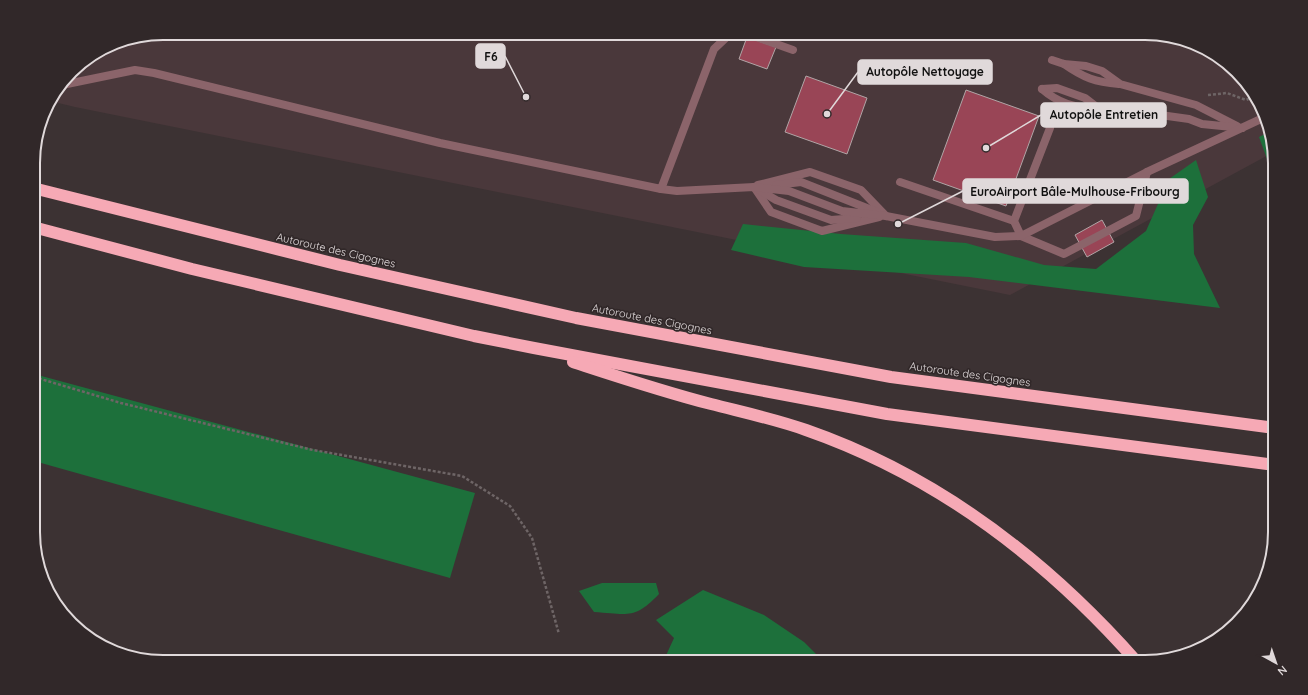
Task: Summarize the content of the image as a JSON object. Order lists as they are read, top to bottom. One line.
{"streets":{"highway":["Autoroute des Cigognes"]},"places":["F6","Autopôle Nettoyage","Autopôle Entretien","EuroAirport Bâle-Mulhouse-Fribourg"],"north":"bottom right"}
